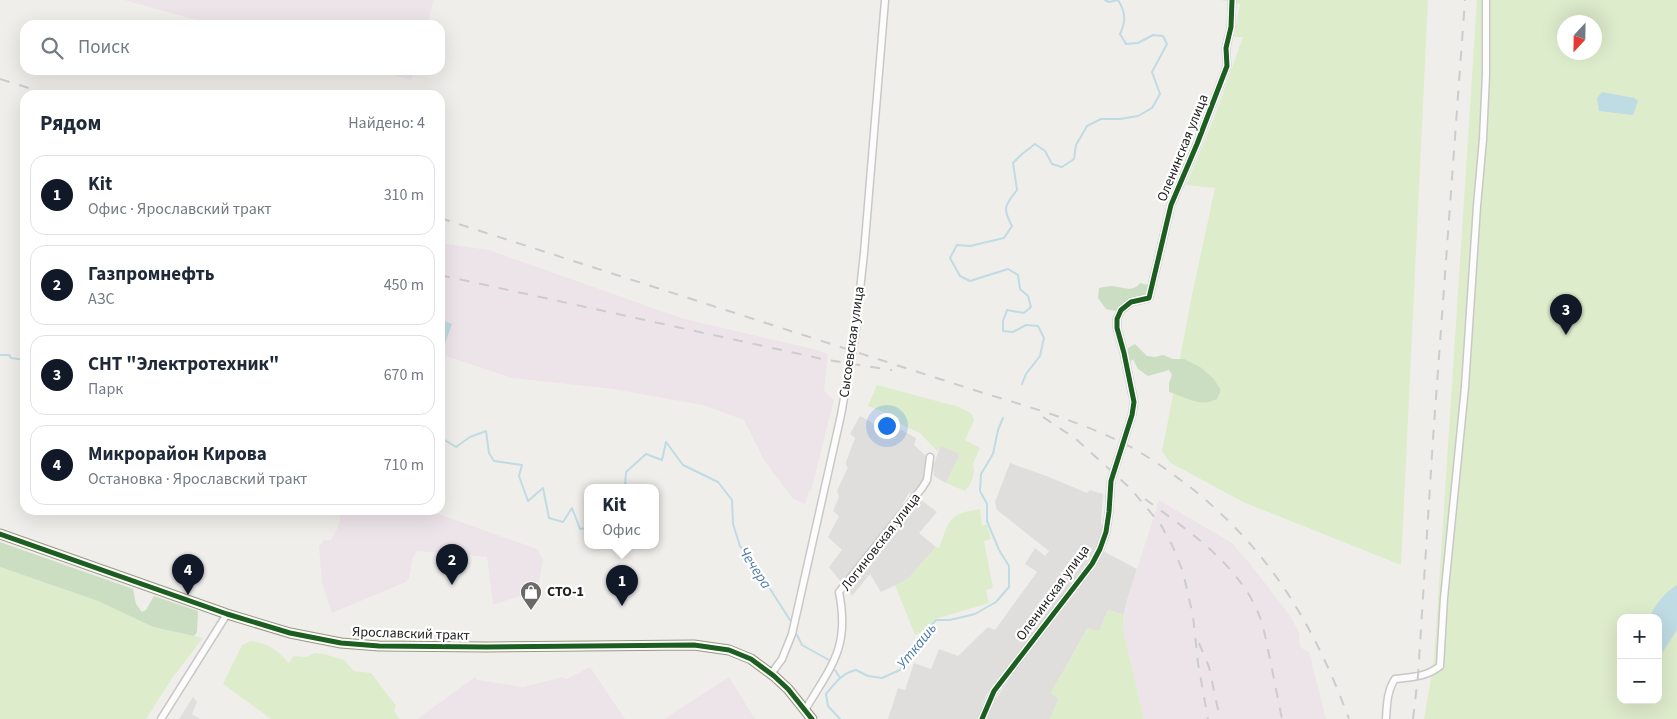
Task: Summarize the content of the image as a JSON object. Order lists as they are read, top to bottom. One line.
{"streets":{"street":["Оленинская улица","Сысоевская улица","Логиновская улица","Ярославский тракт"]},"crossings":[["Сысоевская улица","Ярославский тракт"],["Логиновская улица","Ярославский тракт"]],"water":["Чечера","Уткашь"],"places":{"shop":["СТО-1"]},"north":"bottom","page":{"search":"Поиск","heading":["Рядом","Найдено: 4"],"list":[{"mark":"1","name":"Kit","note":"Офис · Ярославский тракт","value":"310 m"},{"mark":"2","name":"Газпромнефть","note":"АЗС","value":"450 m"},{"mark":"3","name":"СНТ \"Электротехник\"","note":"Парк","value":"670 m"},{"mark":"4","name":"Микрорайон Кирова","note":"Остановка · Ярославский тракт","value":"710 m"}],"pins":["3","2","4","1"],"popup":["Kit","Офис"],"map_buttons":["+","−"]}}
